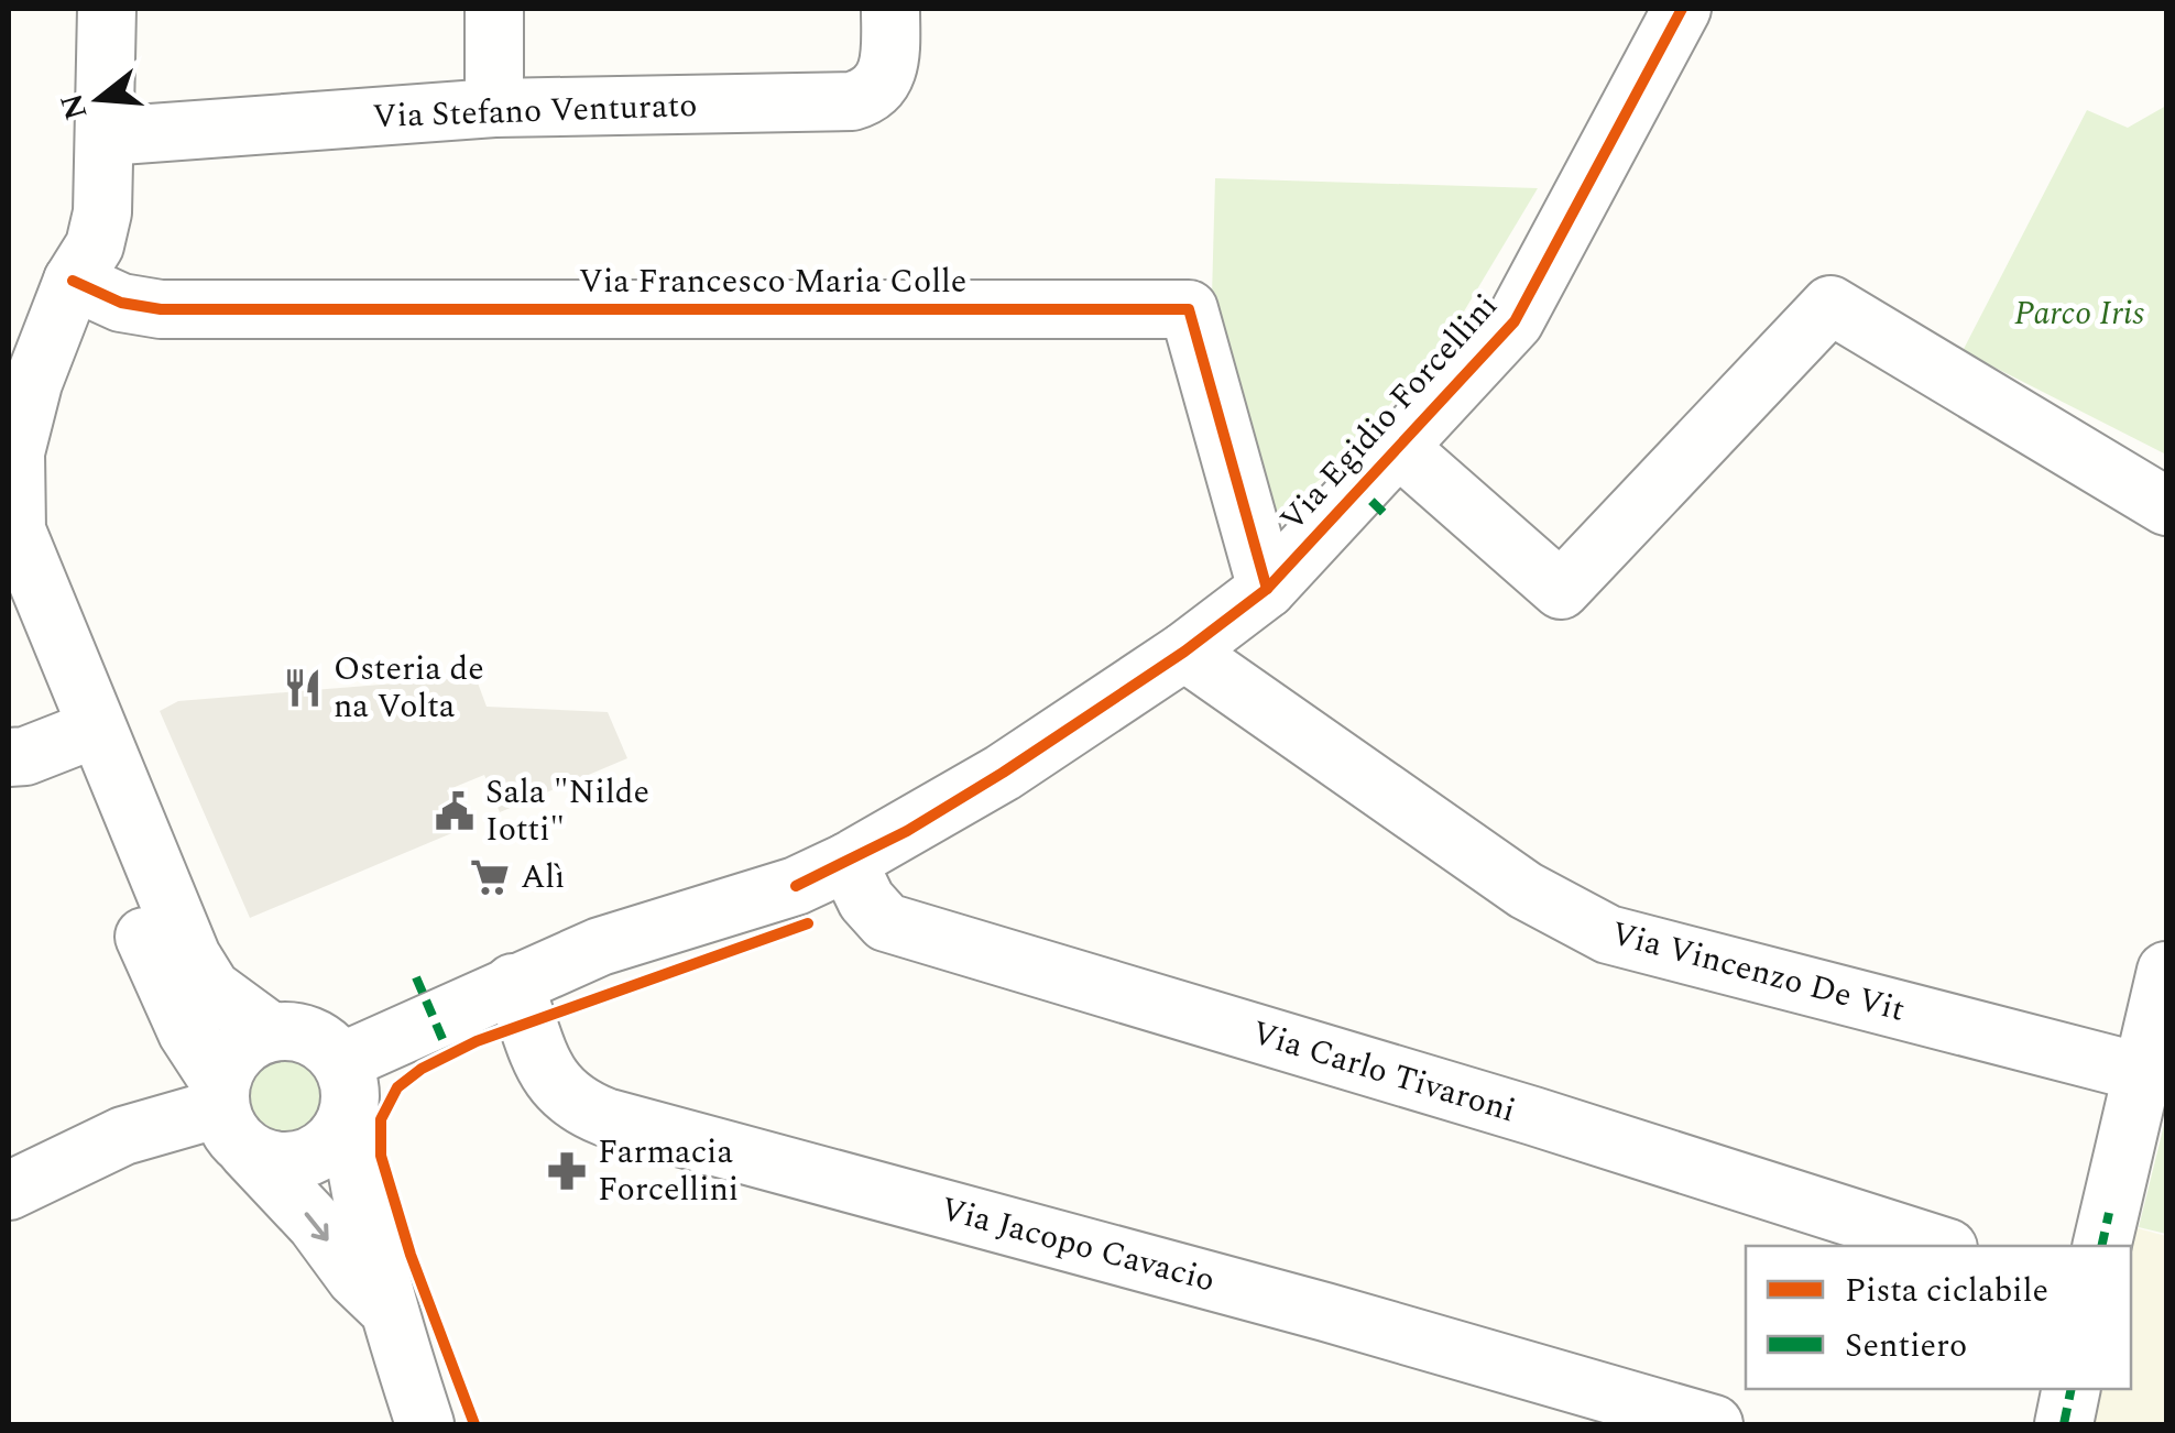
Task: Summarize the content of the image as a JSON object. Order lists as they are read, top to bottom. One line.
{"streets":{"street":["Via Stefano Venturato","Via Francesco Maria Colle","Via Egidio Forcellini","Via Vincenzo De Vit","Via Carlo Tivaroni","Via Jacopo Cavacio"]},"crossings":[["Via Francesco Maria Colle","Via Egidio Forcellini"],["Via Egidio Forcellini","Via Vincenzo De Vit"],["Via Egidio Forcellini","Via Carlo Tivaroni"],["Via Egidio Forcellini","Via Jacopo Cavacio"]],"parks":["Parco Iris"],"places":{"restaurant":["Osteria de na Volta"],"public building":["Sala \"Nilde Iotti\""],"supermarket":["Alì"],"pharmacy":["Farmacia Forcellini"]},"legend":["Pista ciclabile","Sentiero"],"north":"left"}
